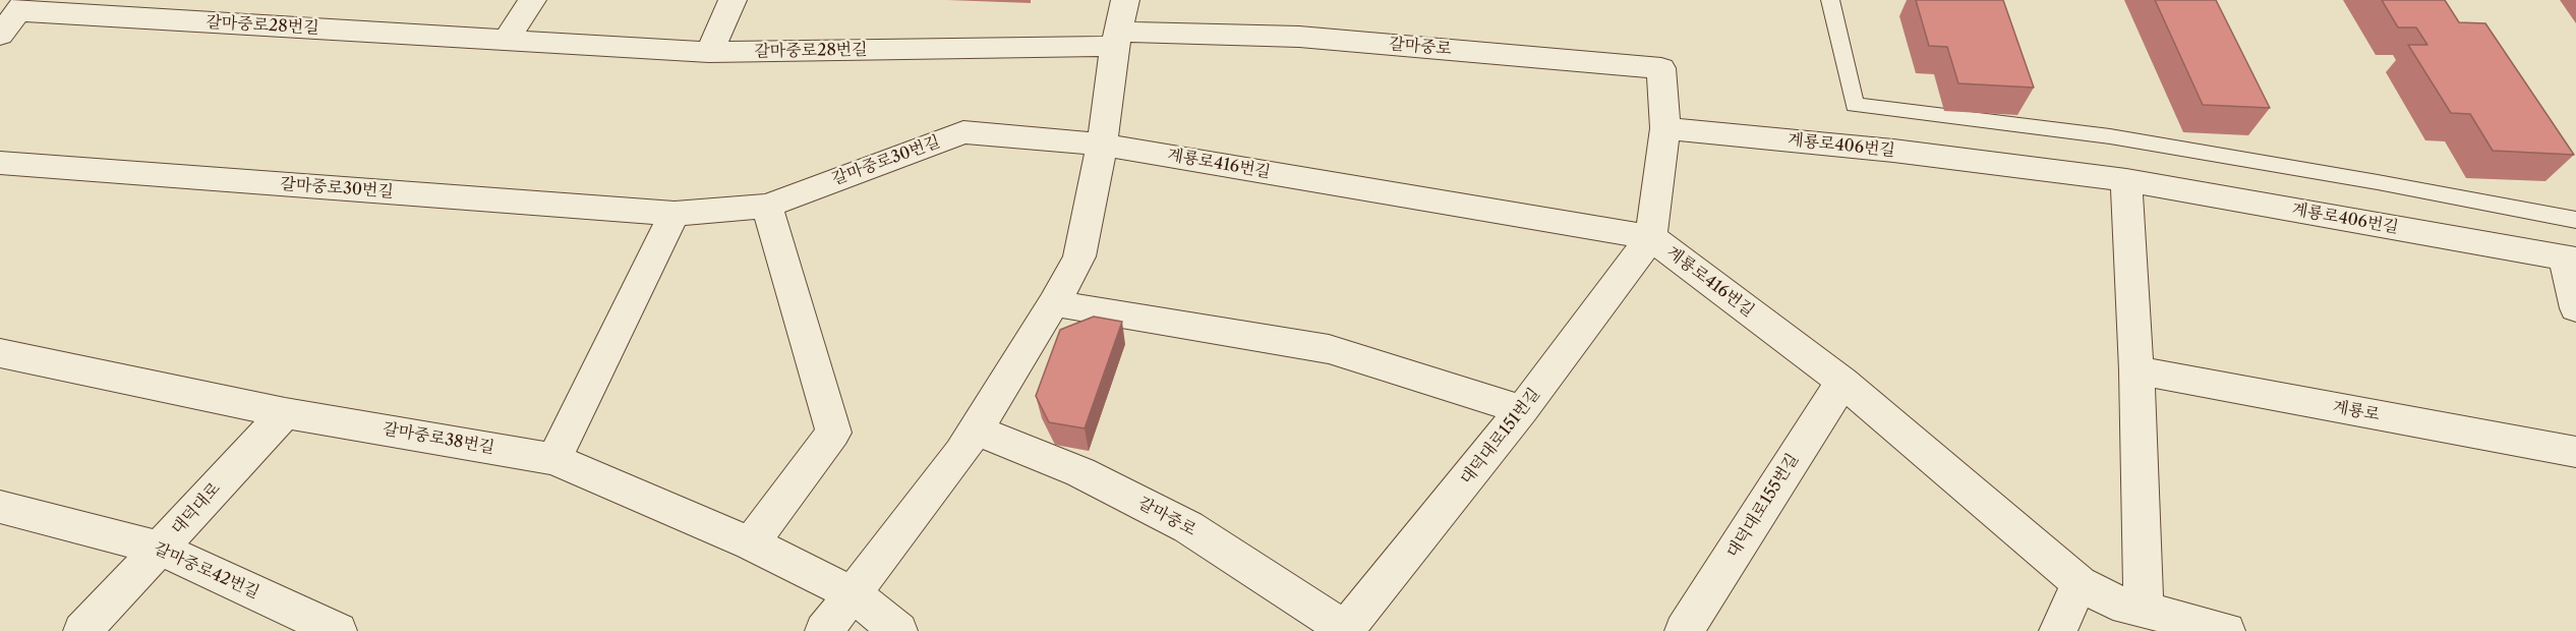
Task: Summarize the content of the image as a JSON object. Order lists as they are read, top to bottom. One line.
{"streets":{"street":["갈마중로28번길","갈마중로","계룡로406번길","갈마중로30번길","계룡로416번길","계룡로","대덕대로151번길","갈마중로38번길","대덕대로155번길","대덕대로","갈마중로42번길"]},"crossings":[["갈마중로28번길","갈마중로"],["갈마중로","계룡로406번길"],["갈마중로","대덕대로151번길"],["갈마중로30번길","계룡로416번길"],["계룡로416번길","대덕대로151번길"],["계룡로416번길","대덕대로155번길"],["갈마중로38번길","대덕대로"],["대덕대로","갈마중로42번길"]]}
